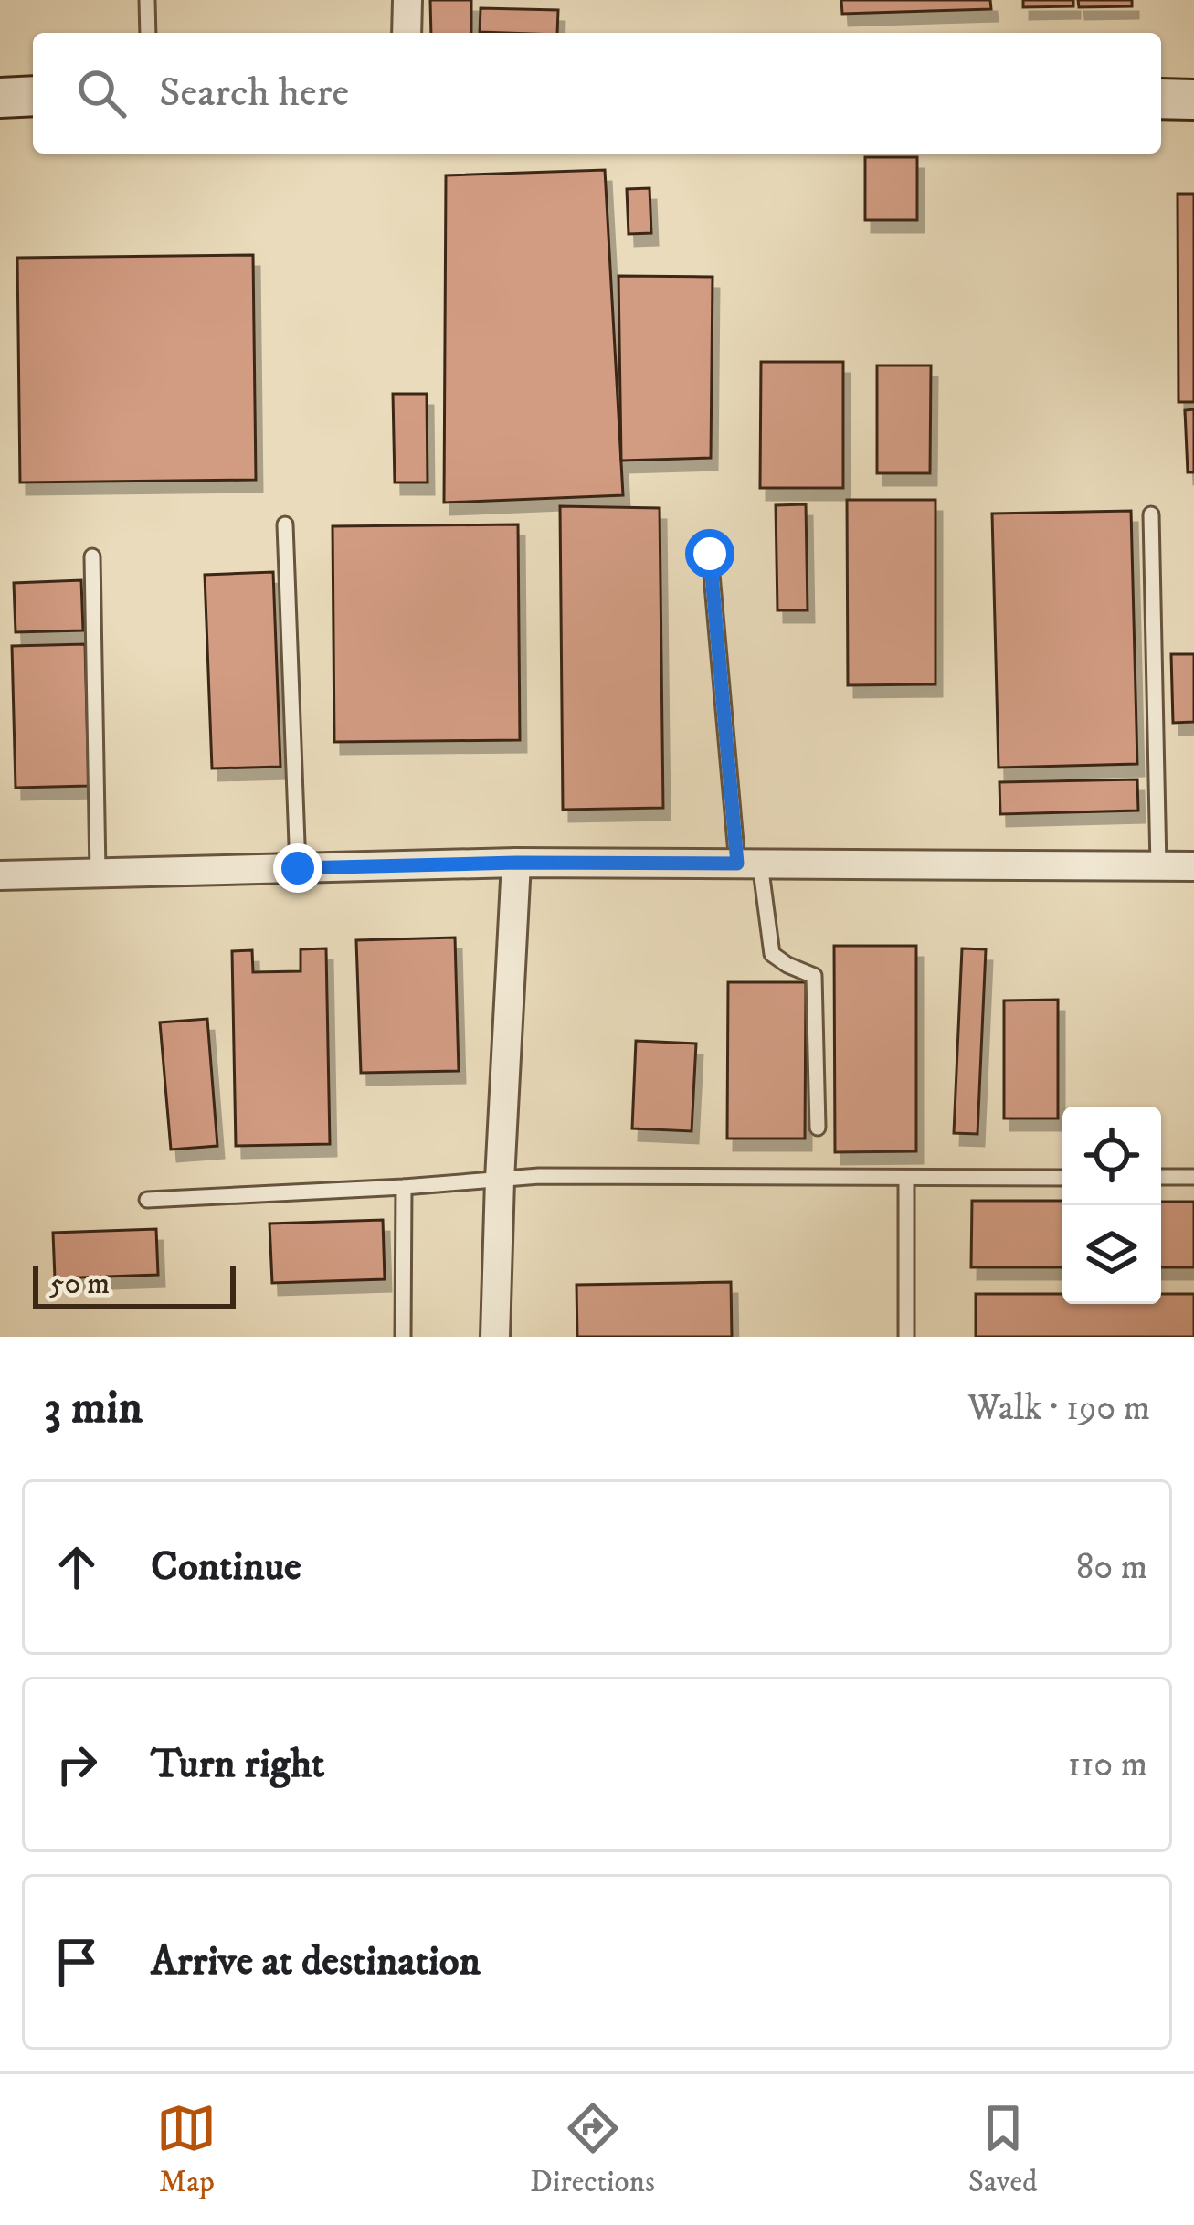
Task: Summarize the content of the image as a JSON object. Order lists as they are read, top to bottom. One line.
{"scale_bar":"50 m","page":{"search":"Search here","scale":"50 m","heading":["3 min","Walk · 190 m"],"list":[["Continue","80 m"],["Turn right","110 m"],"Arrive at destination"],"nav":["Map","Directions","Saved"]}}
